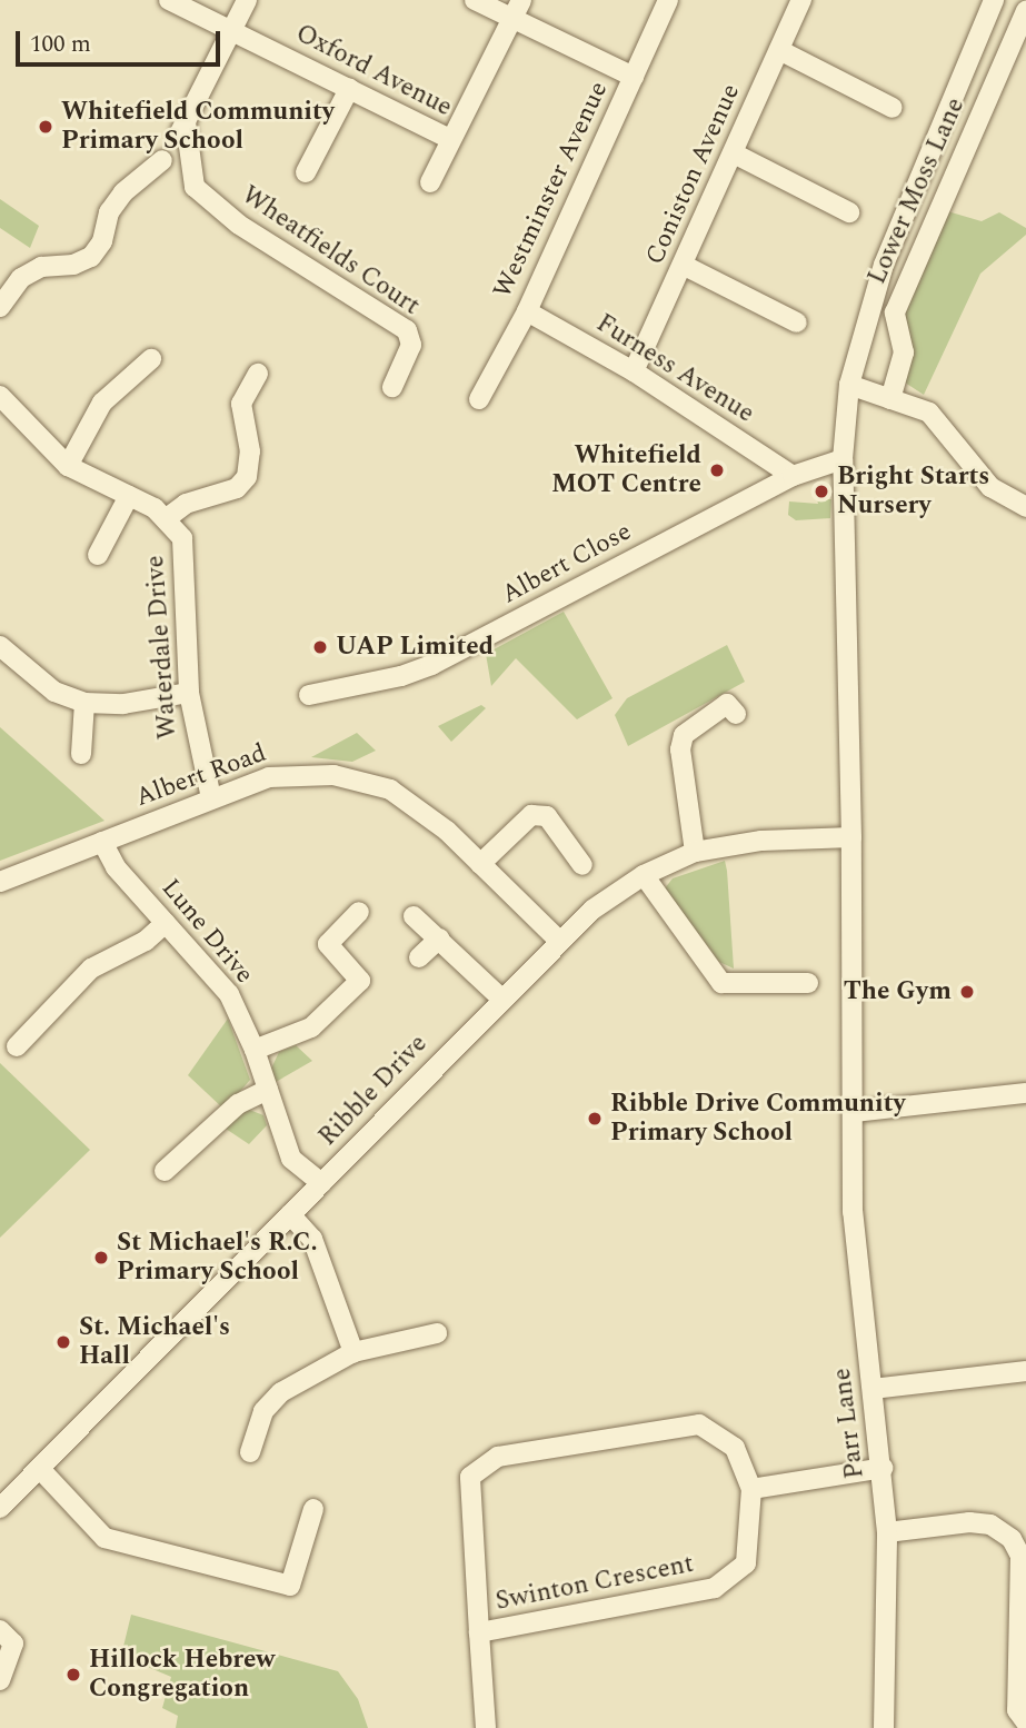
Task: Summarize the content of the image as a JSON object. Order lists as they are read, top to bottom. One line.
{"streets":{"street":["Oxford Avenue","Coniston Avenue","Westminster Avenue","Lower Moss Lane","Wheatfields Court","Furness Avenue","Albert Close","Waterdale Drive","Albert Road","Lune Drive","Ribble Drive","Parr Lane","Swinton Crescent"]},"crossings":[["Coniston Avenue","Furness Avenue"],["Westminster Avenue","Furness Avenue"],["Furness Avenue","Albert Close"],["Albert Close","Parr Lane"],["Waterdale Drive","Albert Road"],["Albert Road","Lune Drive"],["Albert Road","Ribble Drive"],["Lune Drive","Ribble Drive"],["Ribble Drive","Parr Lane"]],"places":["Whitefield Community Primary School","Whitefield MOT Centre","Bright Starts Nursery","UAP Limited","The Gym","Ribble Drive Community Primary School","St Michael's R.C. Primary School","St. Michael's Hall","Hillock Hebrew Congregation"],"scale_bar":"100 m"}
